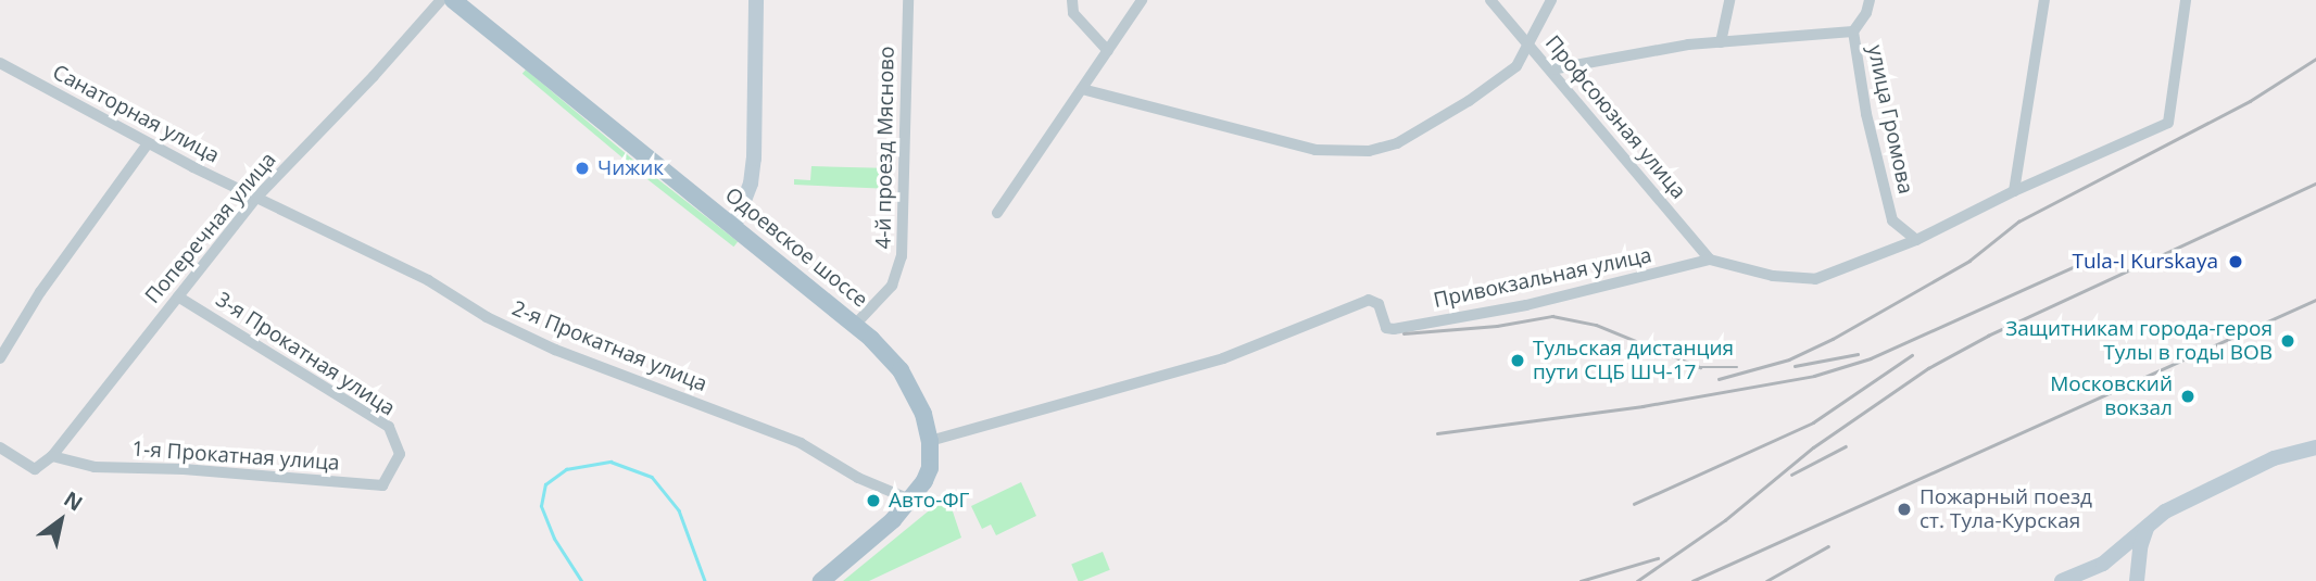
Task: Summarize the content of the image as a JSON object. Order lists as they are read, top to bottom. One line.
{"streets":{"main road":["Одоевское шоссе"],"street":["Санаторная улица","Профсоюзная улица","улица Громова","4-й проезд Мясново","Поперечная улица","Привокзальная улица","2-я Прокатная улица","3-я Прокатная улица","1-я Прокатная улица"]},"crossings":[["Санаторная улица","Поперечная улица"],["Санаторная улица","2-я Прокатная улица"],["Профсоюзная улица","Привокзальная улица"],["улица Громова","Привокзальная улица"],["4-й проезд Мясново","Одоевское шоссе"],["Поперечная улица","2-я Прокатная улица"],["Поперечная улица","3-я Прокатная улица"],["Поперечная улица","1-я Прокатная улица"],["Одоевское шоссе","Привокзальная улица"],["Одоевское шоссе","2-я Прокатная улица"],["3-я Прокатная улица","1-я Прокатная улица"]],"places":["Чижик","Tula-I Kurskaya","Защитникам города-героя Тулы в годы ВОВ","Тульская дистанция пути СЦБ ШЧ-17","Московский вокзал","Авто-ФГ","Пожарный поезд ст. Тула-Курская"],"north":"top right"}
